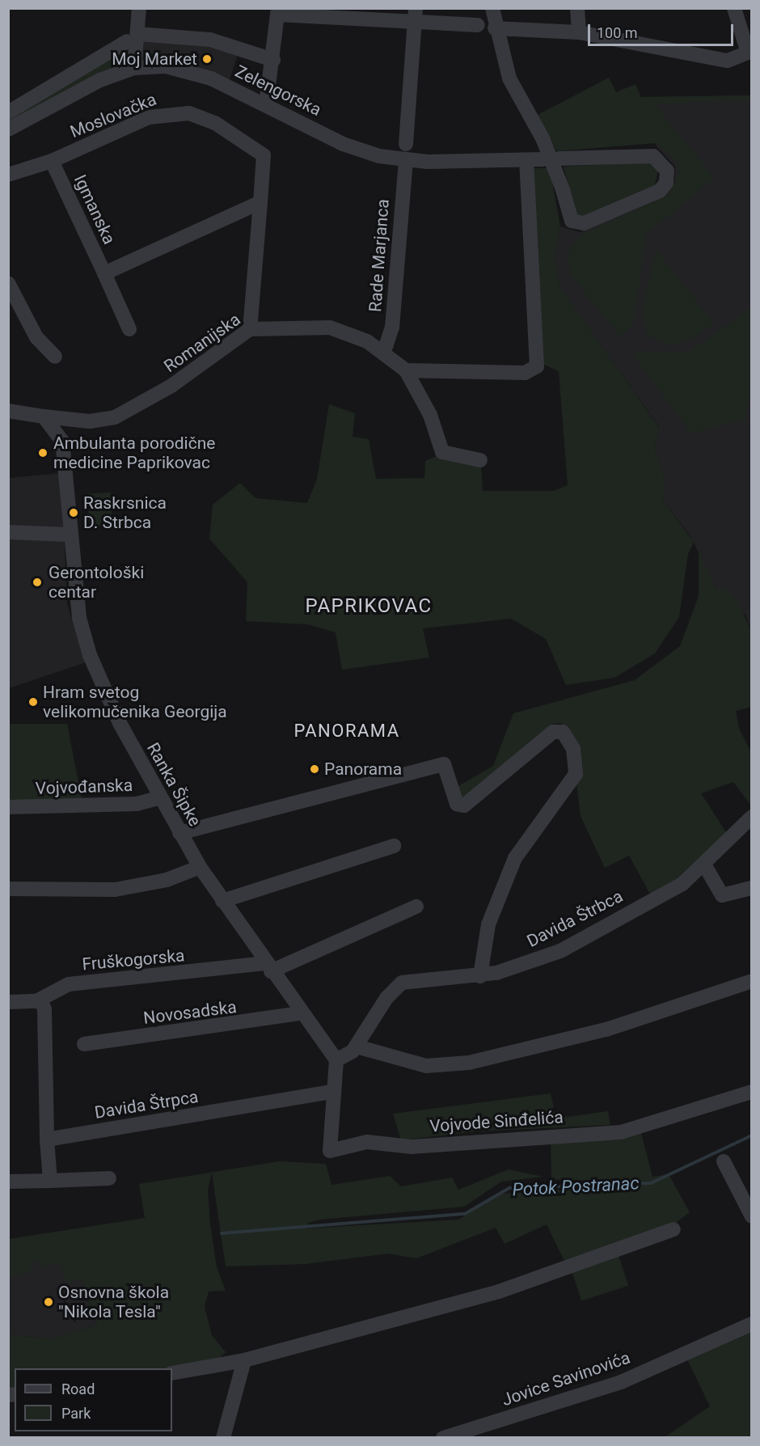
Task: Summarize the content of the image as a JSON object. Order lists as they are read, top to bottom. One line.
{"streets":{"street":["Zelengorska","Moslovačka","Igmanska","Rade Marjanca","Romanijska","Ranka Šipke","Vojvođanska","Davida Štrbca","Fruškogorska","Novosadska","Davida Štrpca","Vojvode Sinđelića","Jovice Savinovića"]},"crossings":[["Zelengorska","Rade Marjanca"],["Moslovačka","Igmanska"],["Rade Marjanca","Romanijska"],["Romanijska","Ranka Šipke"],["Ranka Šipke","Vojvođanska"],["Ranka Šipke","Davida Štrbca"],["Ranka Šipke","Fruškogorska"],["Ranka Šipke","Novosadska"],["Ranka Šipke","Vojvode Sinđelića"],["Davida Štrbca","Vojvode Sinđelića"],["Davida Štrpca","Vojvode Sinđelića"]],"districts":["PAPRIKOVAC","PANORAMA"],"water":["Potok Postranac"],"places":["Moj Market","Ambulanta porodične medicine Paprikovac","Raskrsnica D. Strbca","Gerontološki centar","Hram svetog velikomučenika Georgija","Panorama","Osnovna škola \"Nikola Tesla\""],"legend":["Road","Park"],"scale_bar":"100 m"}
